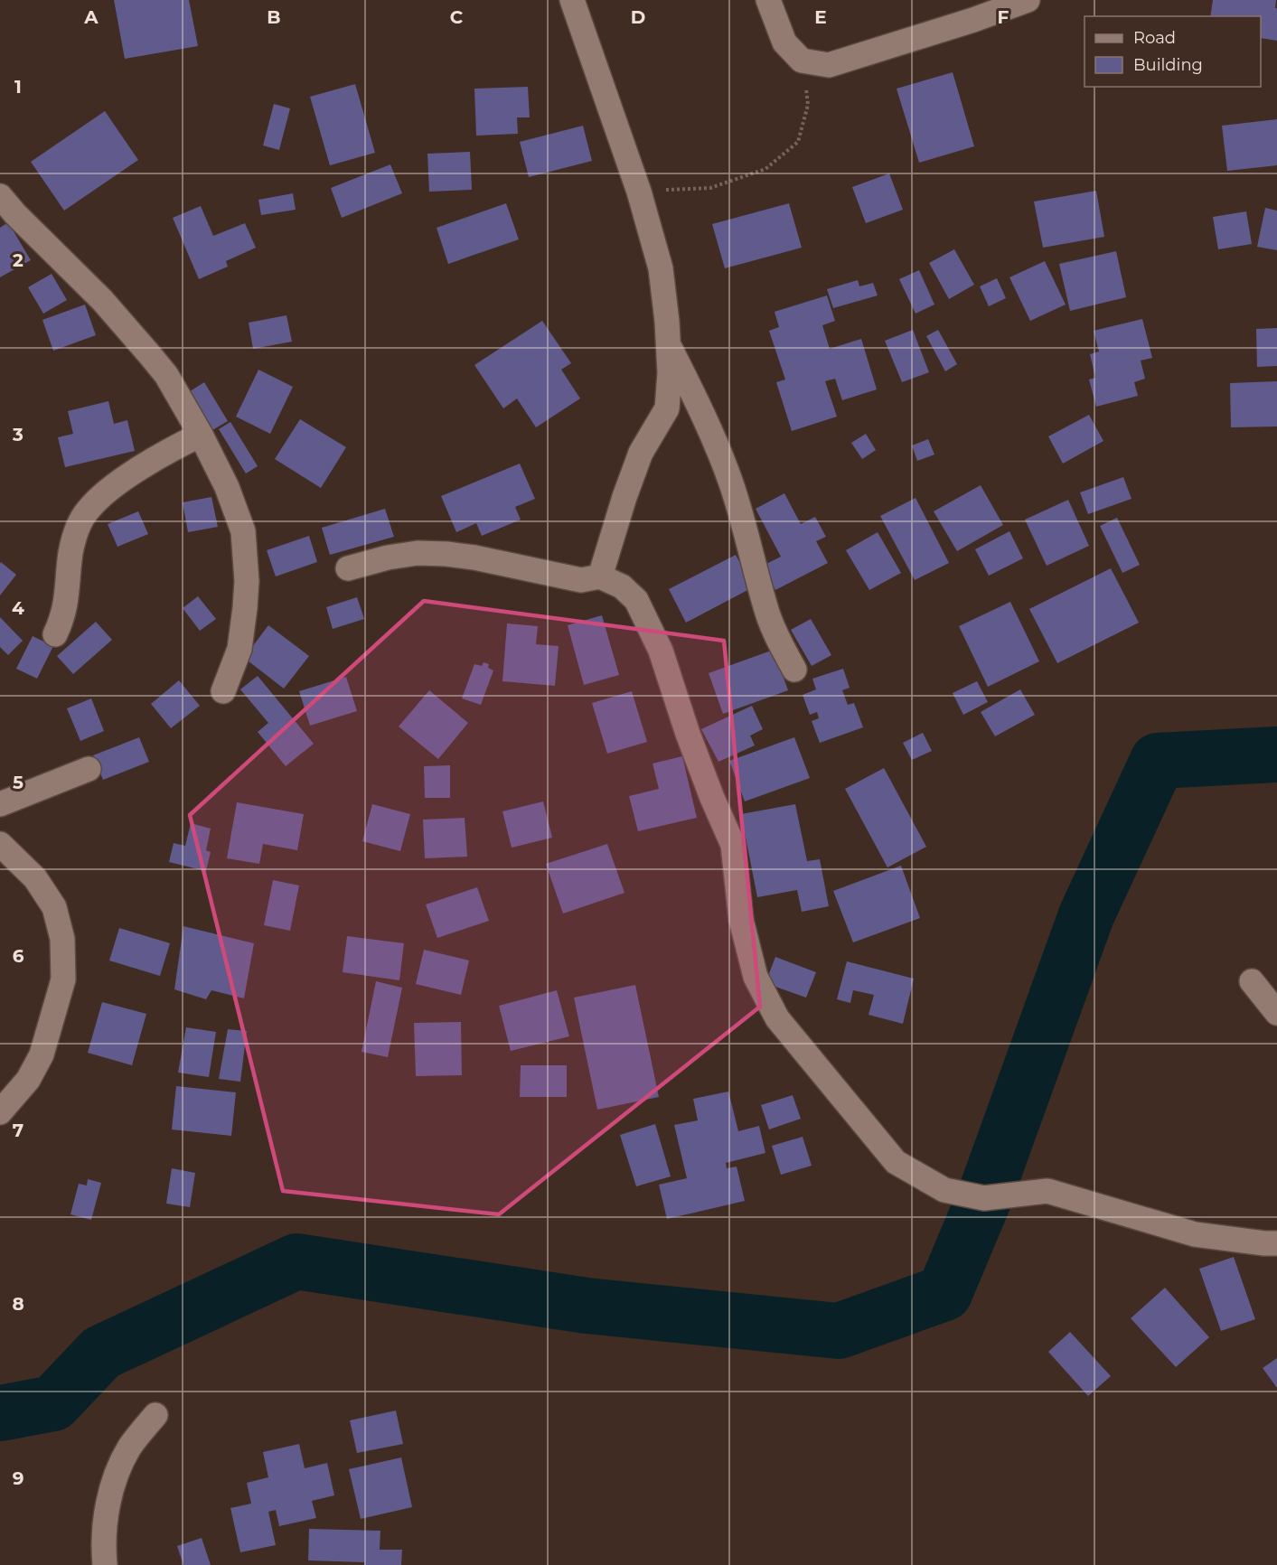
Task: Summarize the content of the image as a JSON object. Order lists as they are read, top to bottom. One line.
{"legend":["Road","Building"],"grid":{"columns":["A","B","C","D","E","F"],"rows":["1","2","3","4","5","6","7","8","9"]}}
